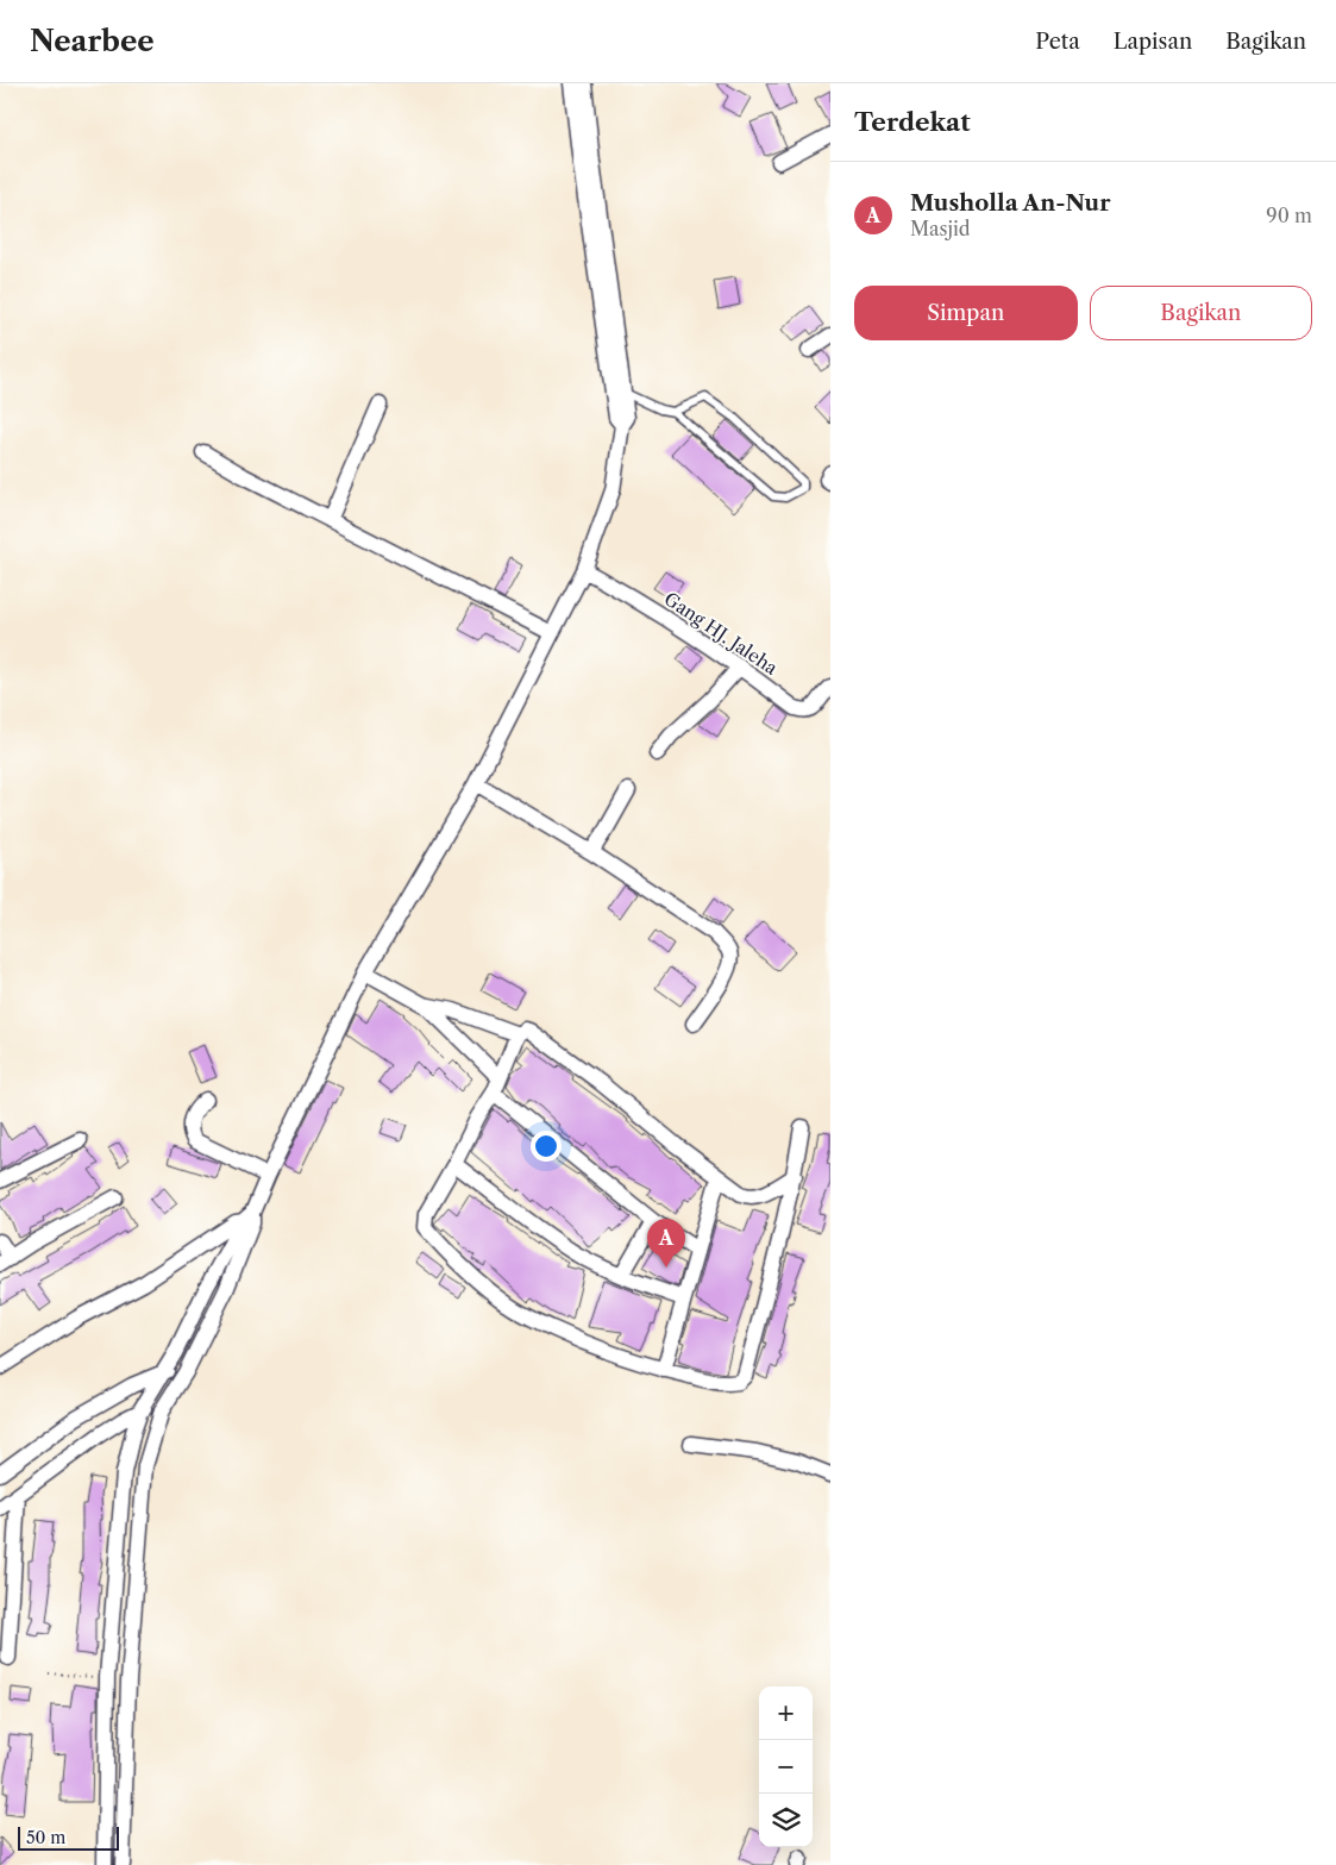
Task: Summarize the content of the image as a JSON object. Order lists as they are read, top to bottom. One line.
{"streets":{"street":["Gang HJ. Jaleha"]},"scale_bar":"50 m","page":{"header":"Nearbee","nav":["Peta","Lapisan","Bagikan"],"heading":"Terdekat","list":[{"mark":"A","name":"Musholla An-Nur","note":"Masjid","value":"90 m"}],"buttons":["Simpan","Bagikan"],"pins":"A","map_buttons":["+","−"],"scale":"50 m"}}
